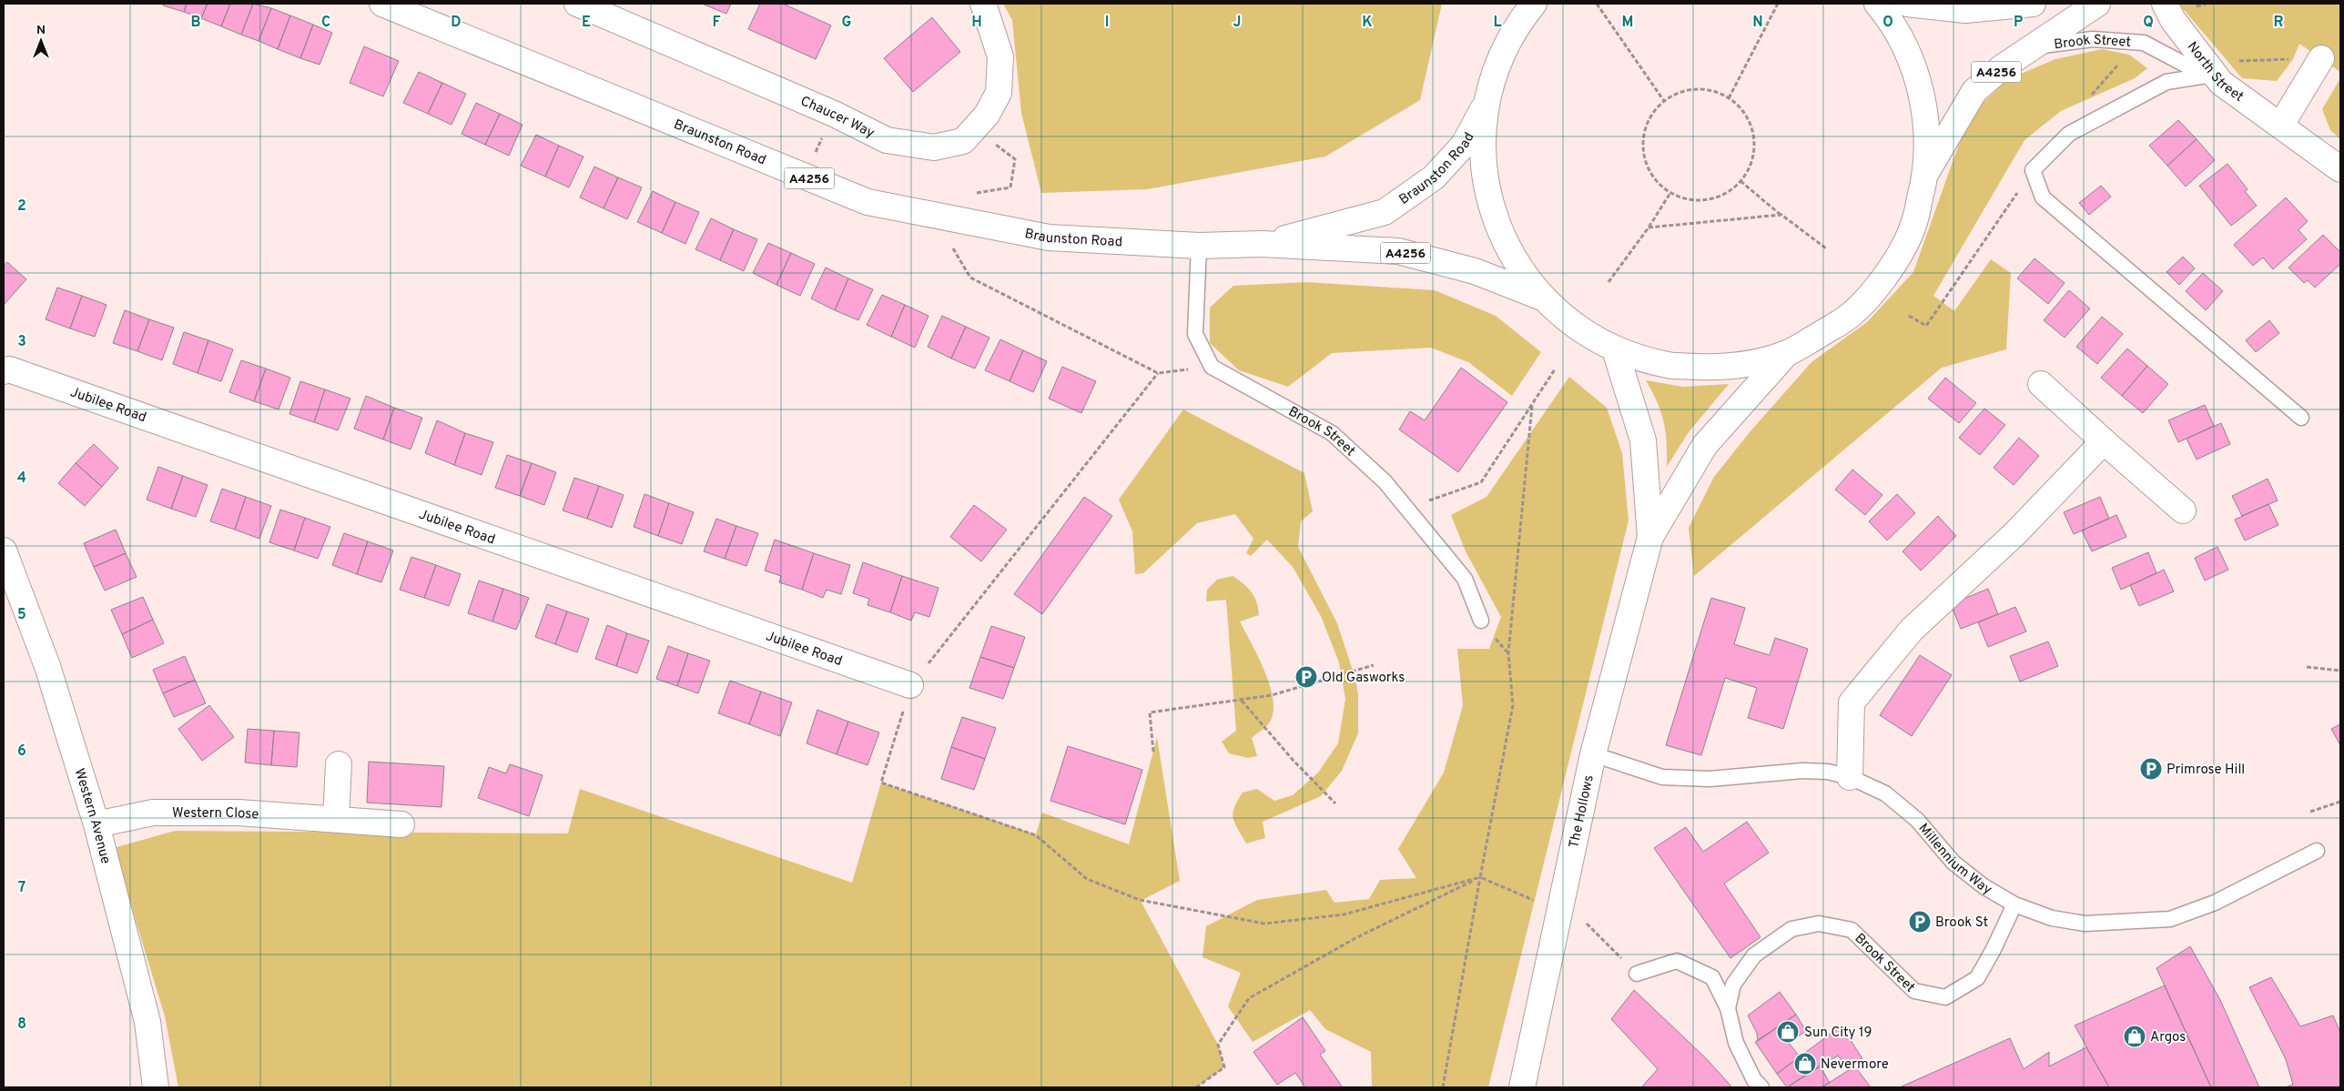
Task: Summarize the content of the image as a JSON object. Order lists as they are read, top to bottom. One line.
{"streets":{"main road":["North Street","A4256","Chaucer Way","Braunston Road","Jubilee Road","The Hollows","Western Close","Western Avenue"],"lane":["Brook Street","Millennium Way"]},"crossings":[["Brook Street","North Street"],["Brook Street","A4256"],["Brook Street","Braunston Road"],["Brook Street","Millennium Way"],["The Hollows","Millennium Way"],["Western Close","Western Avenue"]],"places":{"parking":["Old Gasworks","Primrose Hill","Brook St"],"shop":["Sun City 19","Argos","Nevermore"]},"north":"top","grid":{"columns":["B","C","D","E","F","G","H","I","J","K","L","M","N","O","P","Q","R"],"rows":["2","3","4","5","6","7","8"]}}
